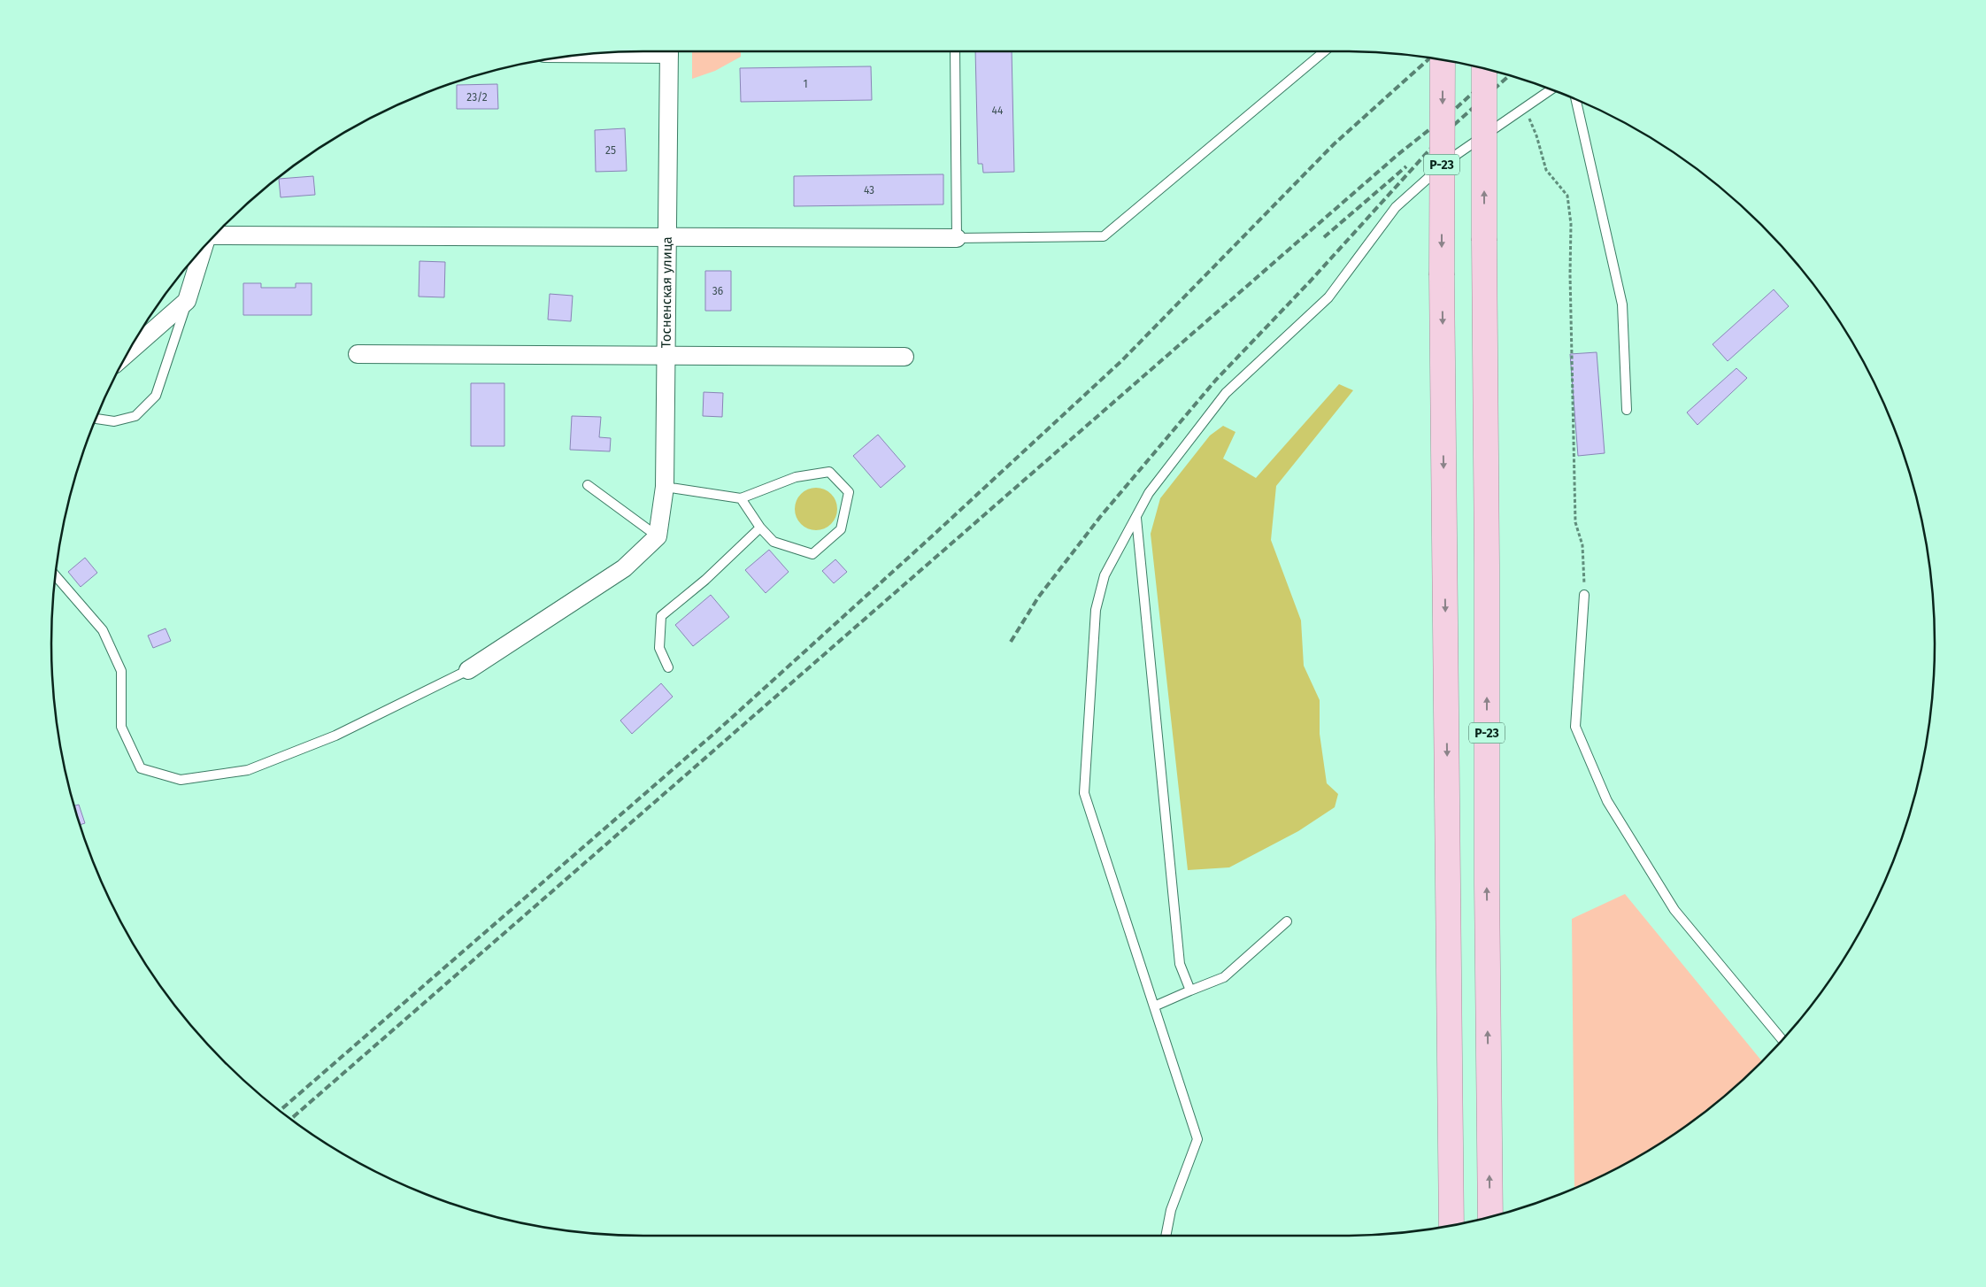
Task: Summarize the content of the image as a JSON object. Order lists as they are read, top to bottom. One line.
{"streets":{"highway":["Р-23"],"street":["Тосненская улица"]},"house_numbers":["1","23/2","44","25","43","36"]}
